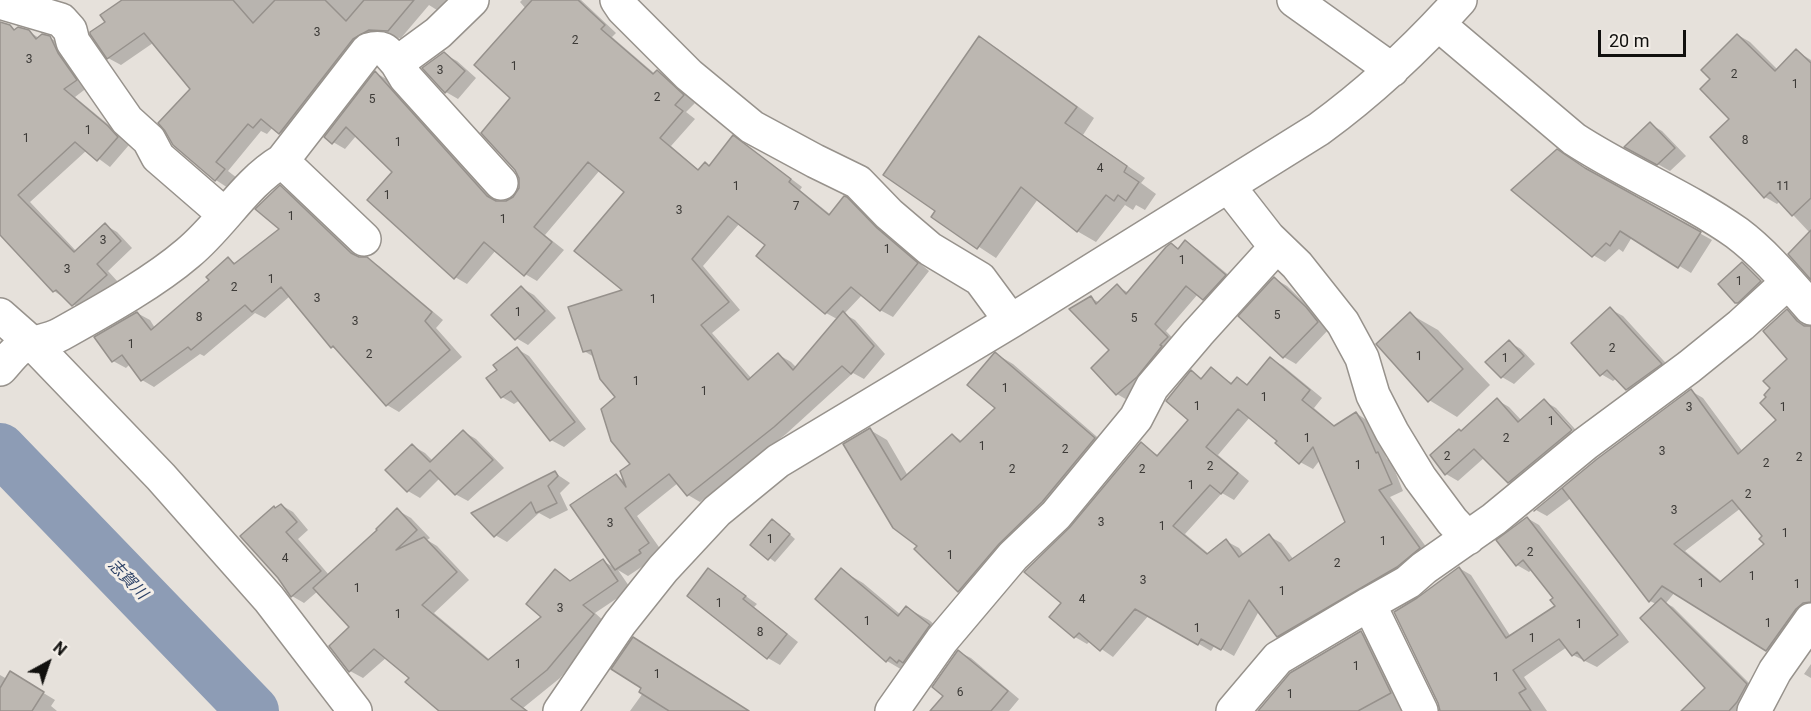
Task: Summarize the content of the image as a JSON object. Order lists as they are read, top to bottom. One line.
{"water":["志賀川"],"house_numbers":["3","2","3","1","3","2","1","2","5","1","1","8","1","4","1","11","1","7","3","1","1","3","1","1","3","1","1","2","3","1","1","5","8","5","3","1","2","2","1","1","1","1","1","1","1","3","1","1","1","2","1","2","3","2","2","2","1","2","2","2","1","2","3","3","3","1","1","1","1","2","1","4","2","1","3","1","1","1","1","4","1","3","1","1","1","1","1","8","1","1","1","1","1","6","1"],"scale_bar":"20 m","north":"top right"}
